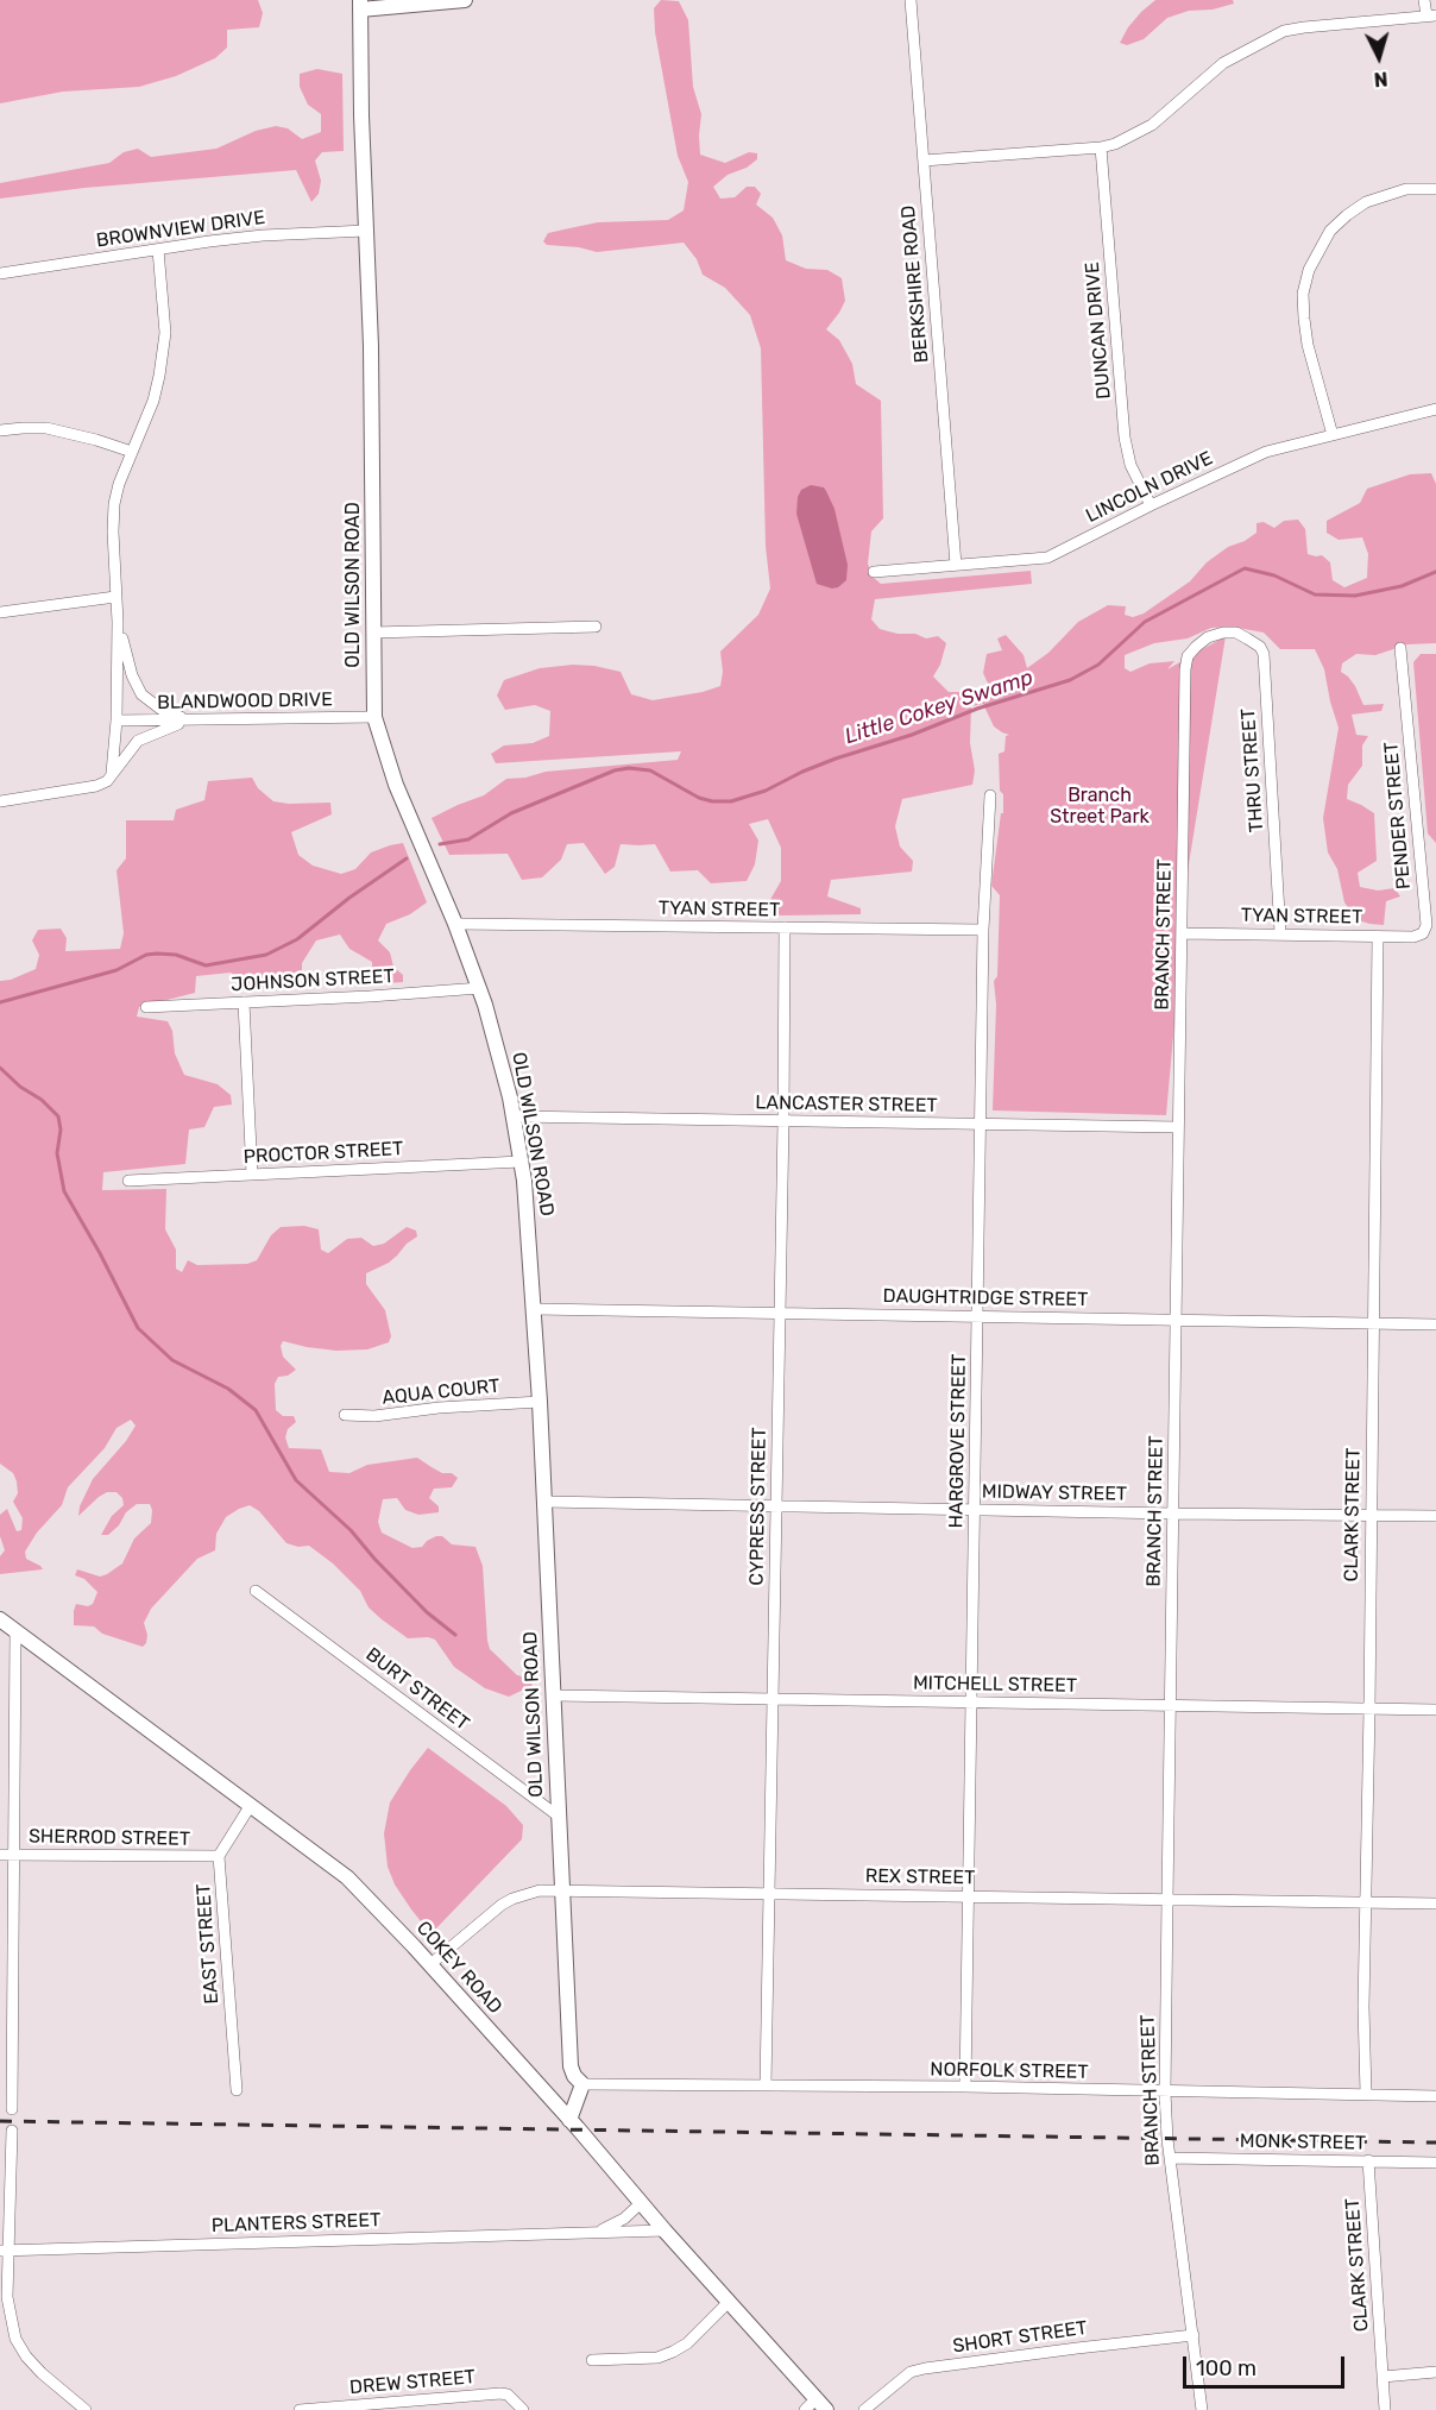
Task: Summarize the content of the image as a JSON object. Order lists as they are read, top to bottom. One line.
{"streets":{"street":["BROWNVIEW DRIVE","BERKSHIRE ROAD","DUNCAN DRIVE","LINCOLN DRIVE","OLD WILSON ROAD","BLANDWOOD DRIVE","THRU STREET","PENDER STREET","TYAN STREET","BRANCH STREET","JOHNSON STREET","LANCASTER STREET","PROCTOR STREET","DAUGHTRIDGE STREET","AQUA COURT","HARGROVE STREET","MIDWAY STREET","CYPRESS STREET","CLARK STREET","MITCHELL STREET","BURT STREET","SHERROD STREET","REX STREET","EAST STREET","COKEY ROAD","NORFOLK STREET","MONK STREET","PLANTERS STREET","SHORT STREET","DREW STREET"]},"crossings":[["BROWNVIEW DRIVE","OLD WILSON ROAD"],["BERKSHIRE ROAD","LINCOLN DRIVE"],["DUNCAN DRIVE","LINCOLN DRIVE"],["OLD WILSON ROAD","BLANDWOOD DRIVE"],["OLD WILSON ROAD","TYAN STREET"],["OLD WILSON ROAD","JOHNSON STREET"],["OLD WILSON ROAD","LANCASTER STREET"],["OLD WILSON ROAD","PROCTOR STREET"],["OLD WILSON ROAD","DAUGHTRIDGE STREET"],["OLD WILSON ROAD","AQUA COURT"],["OLD WILSON ROAD","MIDWAY STREET"],["OLD WILSON ROAD","MITCHELL STREET"],["OLD WILSON ROAD","BURT STREET"],["OLD WILSON ROAD","REX STREET"],["OLD WILSON ROAD","NORFOLK STREET"],["THRU STREET","TYAN STREET"],["THRU STREET","BRANCH STREET"],["PENDER STREET","TYAN STREET"],["PENDER STREET","CLARK STREET"],["TYAN STREET","BRANCH STREET"],["TYAN STREET","HARGROVE STREET"],["TYAN STREET","CYPRESS STREET"],["TYAN STREET","CLARK STREET"],["BRANCH STREET","LANCASTER STREET"],["BRANCH STREET","DAUGHTRIDGE STREET"],["BRANCH STREET","MIDWAY STREET"],["BRANCH STREET","MITCHELL STREET"],["BRANCH STREET","REX STREET"],["BRANCH STREET","NORFOLK STREET"],["BRANCH STREET","MONK STREET"],["BRANCH STREET","SHORT STREET"],["LANCASTER STREET","HARGROVE STREET"],["LANCASTER STREET","CYPRESS STREET"],["DAUGHTRIDGE STREET","HARGROVE STREET"],["DAUGHTRIDGE STREET","CYPRESS STREET"],["DAUGHTRIDGE STREET","CLARK STREET"],["HARGROVE STREET","MIDWAY STREET"],["HARGROVE STREET","MITCHELL STREET"],["HARGROVE STREET","REX STREET"],["HARGROVE STREET","NORFOLK STREET"],["MIDWAY STREET","CYPRESS STREET"],["MIDWAY STREET","CLARK STREET"],["CYPRESS STREET","MITCHELL STREET"],["CYPRESS STREET","REX STREET"],["CYPRESS STREET","NORFOLK STREET"],["CLARK STREET","MITCHELL STREET"],["CLARK STREET","REX STREET"],["CLARK STREET","NORFOLK STREET"],["CLARK STREET","MONK STREET"],["SHERROD STREET","EAST STREET"],["REX STREET","COKEY ROAD"],["EAST STREET","COKEY ROAD"],["COKEY ROAD","PLANTERS STREET"]],"water":["Little Cokey Swamp"],"parks":["Branch Street Park"],"scale_bar":"100 m","north":"bottom"}
